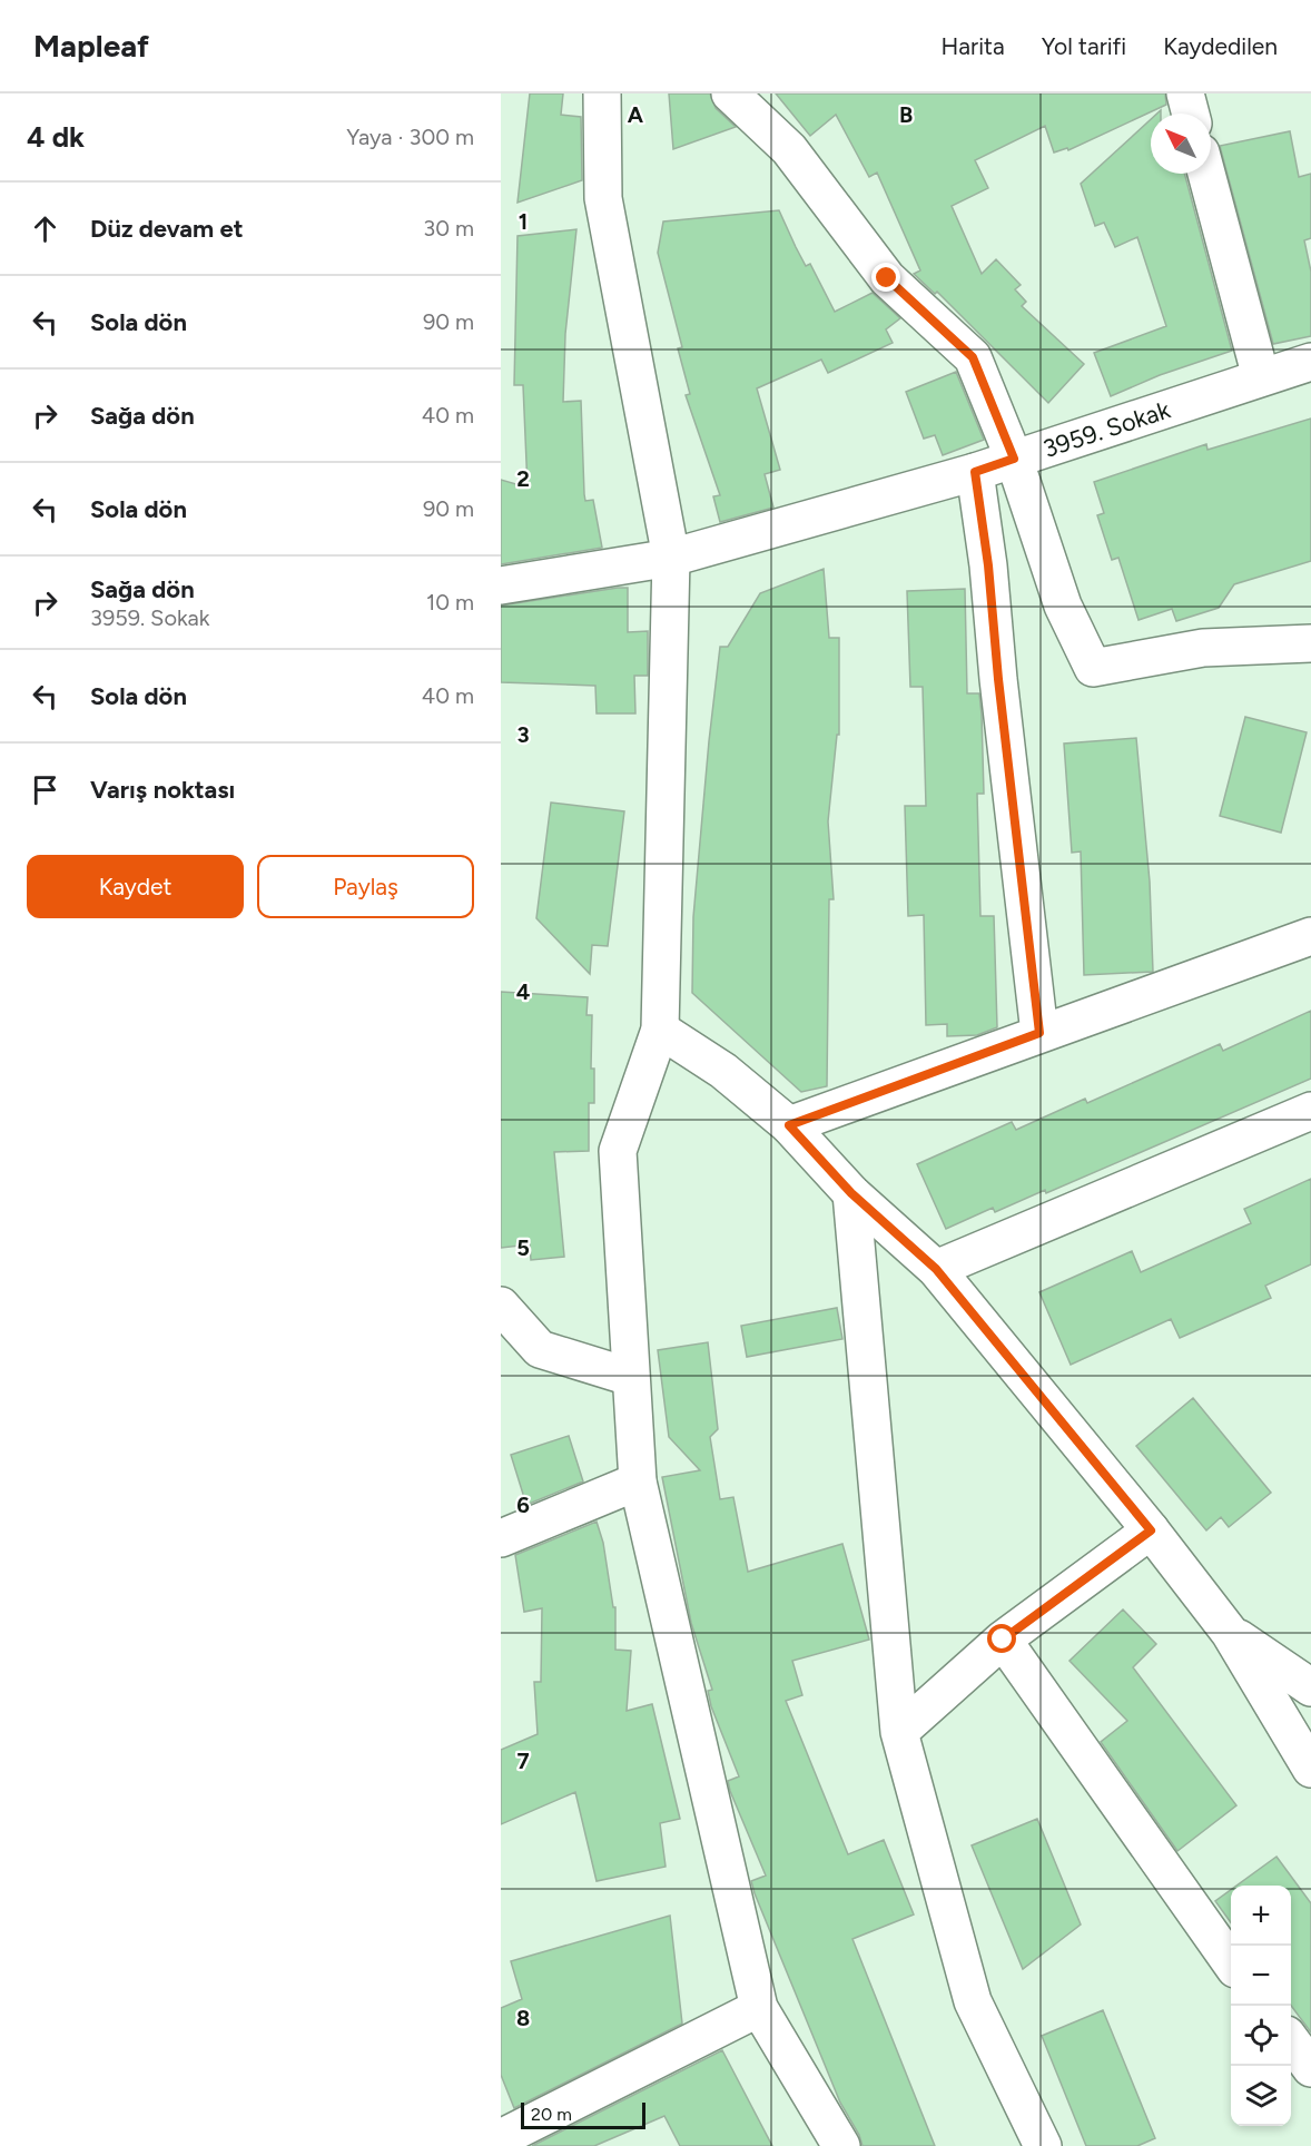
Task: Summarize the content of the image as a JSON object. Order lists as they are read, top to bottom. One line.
{"streets":{"street":["3959. Sokak"]},"scale_bar":"20 m","north":"top left","page":{"header":"Mapleaf","nav":["Harita","Yol tarifi","Kaydedilen"],"heading":["4 dk","Yaya · 300 m"],"list":[["Düz devam et","30 m"],["Sola dön","90 m"],["Sağa dön","40 m"],["Sola dön","90 m"],["Sağa dön","3959. Sokak","10 m"],["Sola dön","40 m"],"Varış noktası"],"buttons":["Kaydet","Paylaş"],"map_buttons":["+","−"],"scale":"20 m"},"grid":{"columns":["A","B"],"rows":["1","2","3","4","5","6","7","8"]}}
